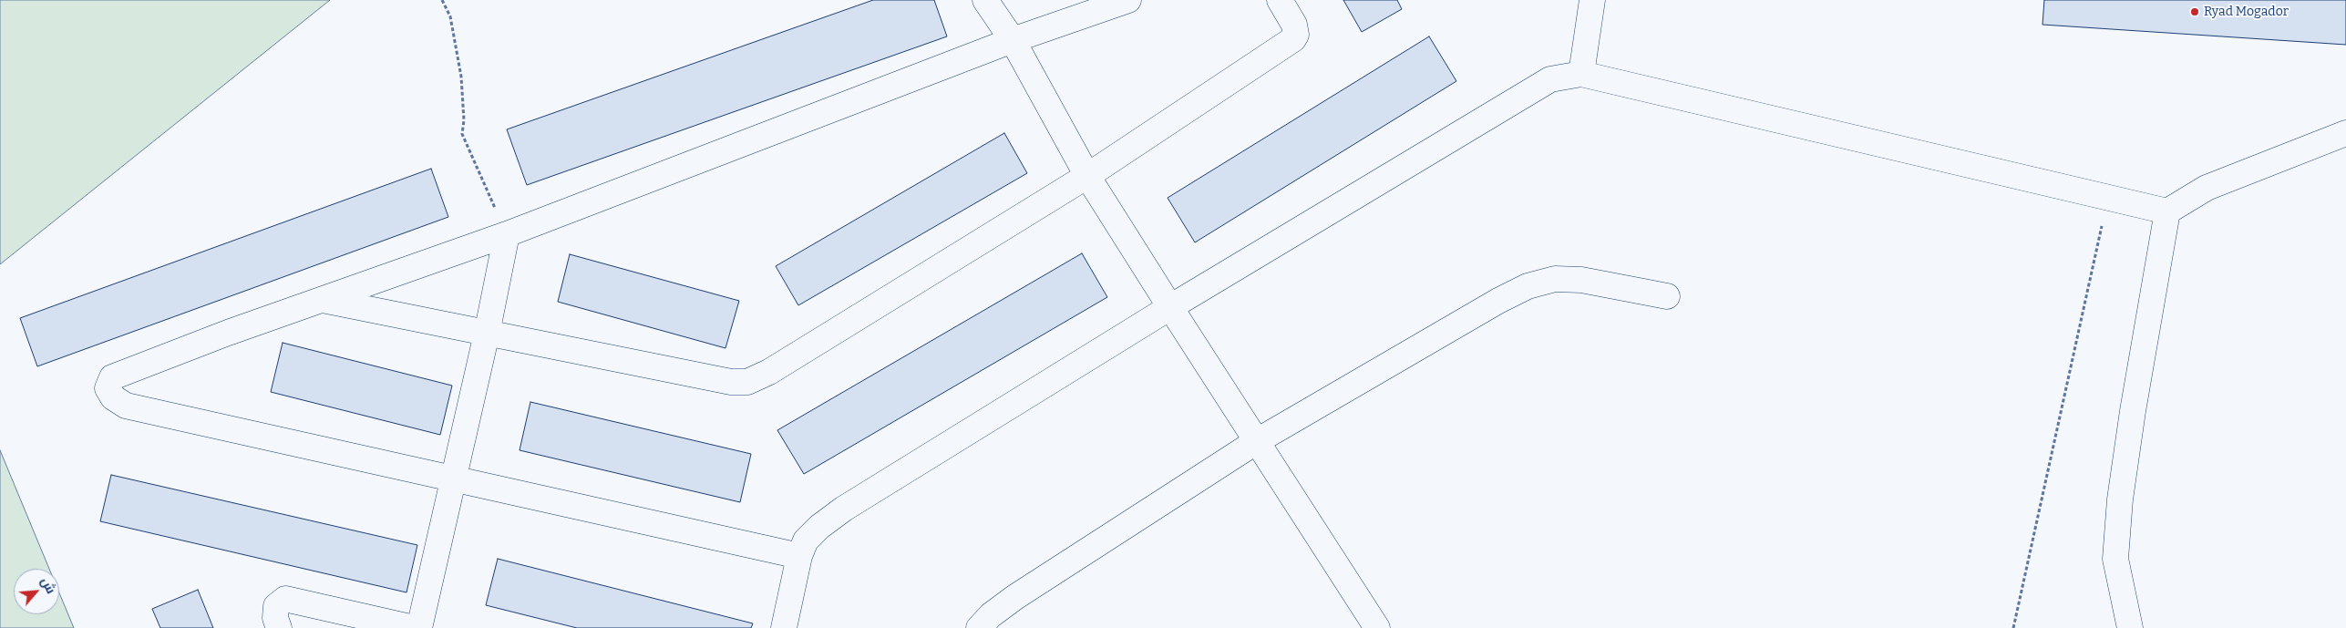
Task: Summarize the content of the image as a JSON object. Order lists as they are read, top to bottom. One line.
{"places":["Ryad Mogador"],"north":"top right"}
